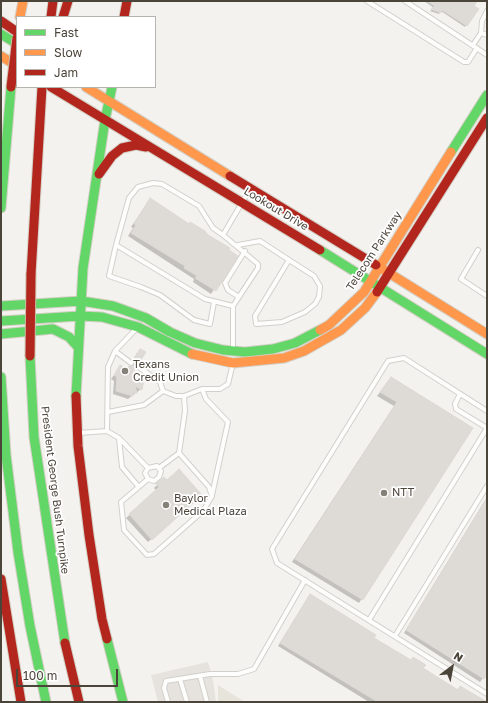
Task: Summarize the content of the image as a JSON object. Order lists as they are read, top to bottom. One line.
{"streets":{"main road":["Lookout Drive","Telecom Parkway","President George Bush Turnpike"]},"crossings":[["Lookout Drive","Telecom Parkway"]],"places":["Texans Credit Union","NTT","Baylor Medical Plaza"],"legend":["Fast","Slow","Jam"],"scale_bar":"100 m","north":"top right"}
